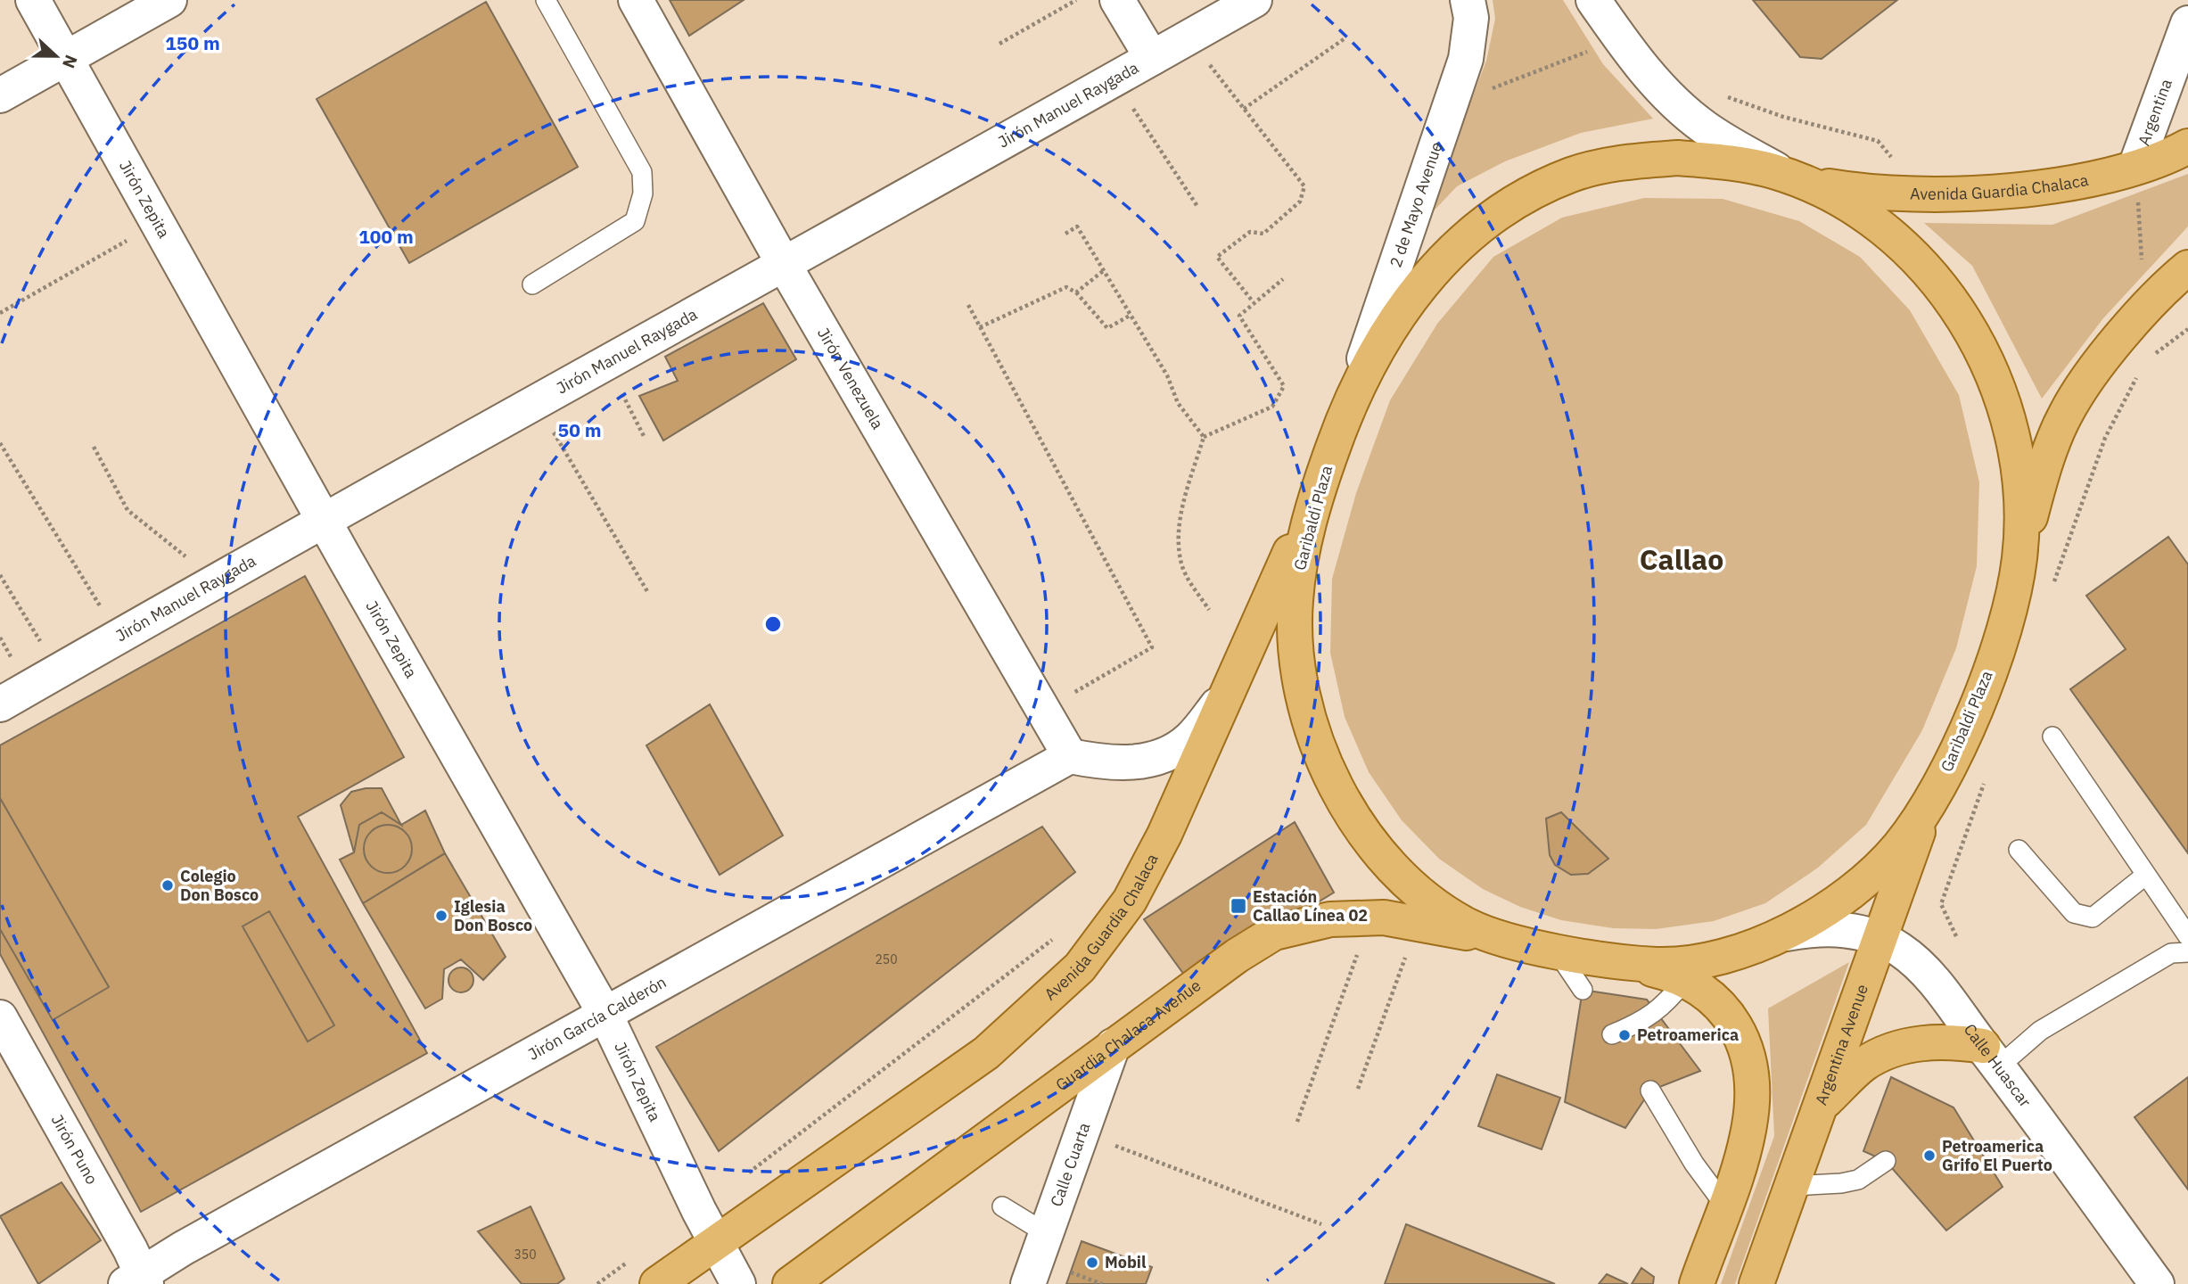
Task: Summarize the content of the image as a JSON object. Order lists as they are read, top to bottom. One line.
{"streets":{"main road":["Avenida Guardia Chalaca","Garibaldi Plaza","Guardia Chalaca Avenue","Argentina Avenue"],"street":["Jirón Manuel Raygada","Argentina","Jirón Zepita","2 de Mayo Avenue","Jirón Venezuela","Jirón García Calderón","Calle Huascar","Jirón Puno","Calle Cuarta"]},"crossings":[["Jirón Manuel Raygada","Jirón Zepita"],["Jirón Manuel Raygada","Jirón Venezuela"],["Argentina","Avenida Guardia Chalaca"],["Avenida Guardia Chalaca","Jirón Zepita"],["Avenida Guardia Chalaca","Garibaldi Plaza"],["Jirón Zepita","Jirón García Calderón"],["2 de Mayo Avenue","Garibaldi Plaza"],["Jirón Venezuela","Jirón García Calderón"],["Garibaldi Plaza","Guardia Chalaca Avenue"],["Garibaldi Plaza","Argentina Avenue"],["Garibaldi Plaza","Calle Huascar"],["Jirón García Calderón","Jirón Puno"],["Guardia Chalaca Avenue","Calle Cuarta"],["Argentina Avenue","Calle Huascar"]],"districts":["Callao"],"places":{"other":["Colegio Don Bosco","Iglesia Don Bosco","Petroamerica","Petroamerica Grifo El Puerto","Mobil"],"transit":["Estación Callao Línea 02"]},"house_numbers":["250","350"],"north":"right","rings":["150 m","100 m","50 m"]}
